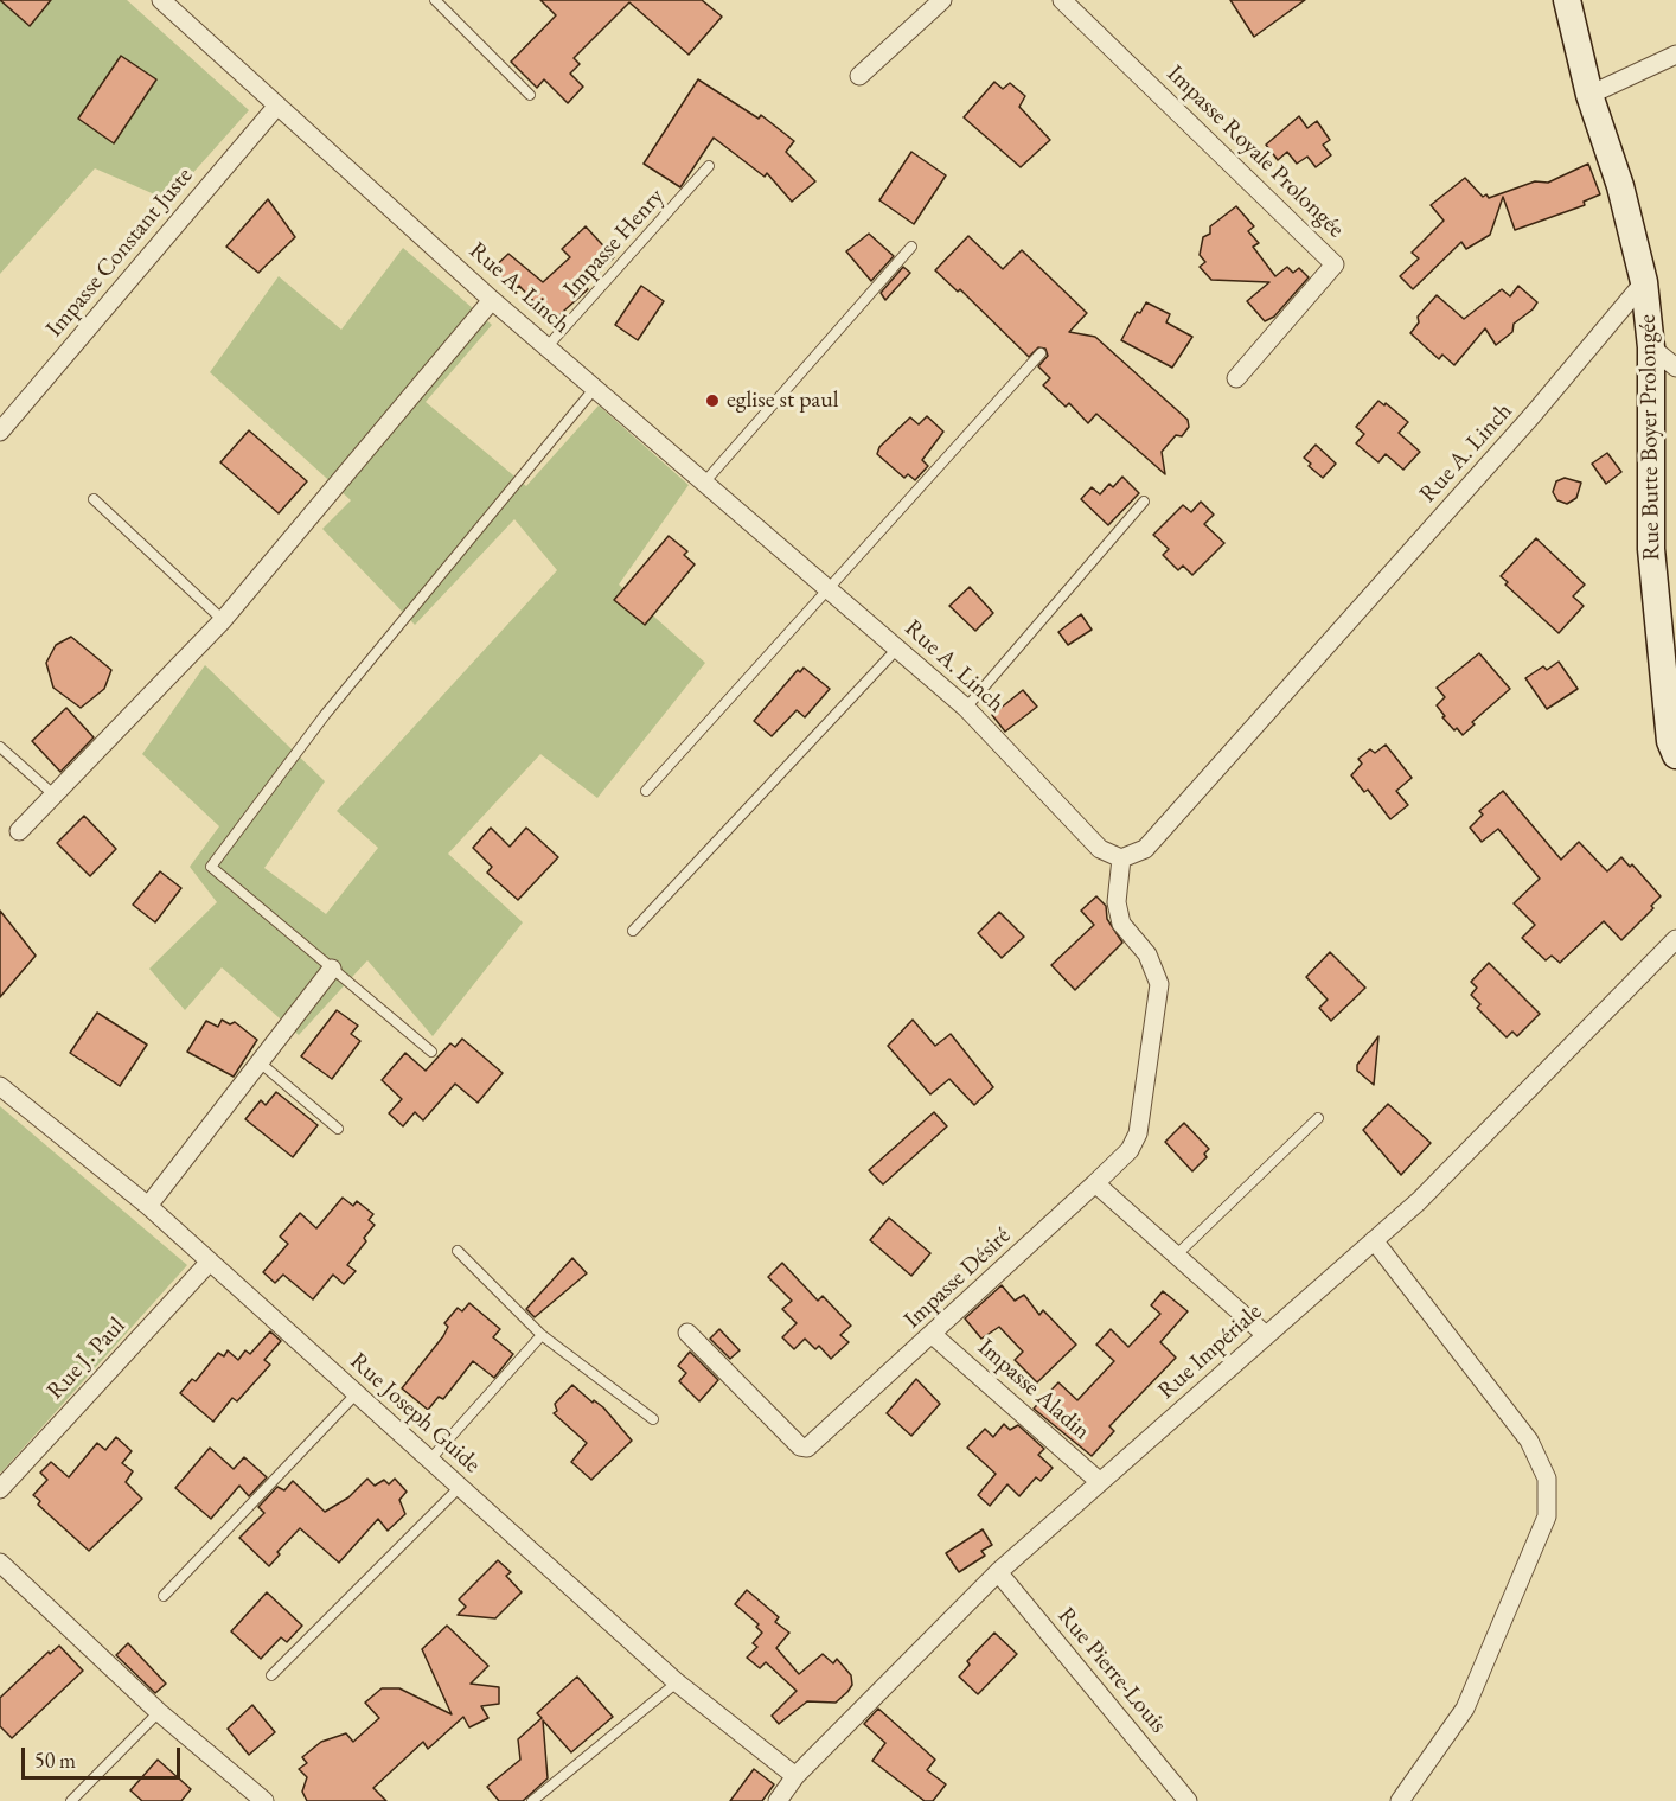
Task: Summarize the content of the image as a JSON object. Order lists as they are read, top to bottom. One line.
{"streets":{"street":["Impasse Royale Prolongée","Impasse Constant Juste","Rue A. Linch","Rue Butte Boyer Prolongée","Impasse Désiré","Rue Impériale","Rue J. Paul","Impasse Aladin","Rue Joseph Guide","Rue Pierre-Louis"],"lane":["Impasse Henry"]},"crossings":[["Impasse Henry","Rue A. Linch"],["Impasse Constant Juste","Rue A. Linch"],["Rue A. Linch","Rue Butte Boyer Prolongée"],["Rue A. Linch","Impasse Désiré"],["Impasse Désiré","Impasse Aladin"],["Rue Impériale","Impasse Aladin"],["Rue Impériale","Rue Joseph Guide"],["Rue Impériale","Rue Pierre-Louis"],["Rue J. Paul","Rue Joseph Guide"]],"places":["eglise st paul"],"scale_bar":"50 m"}
